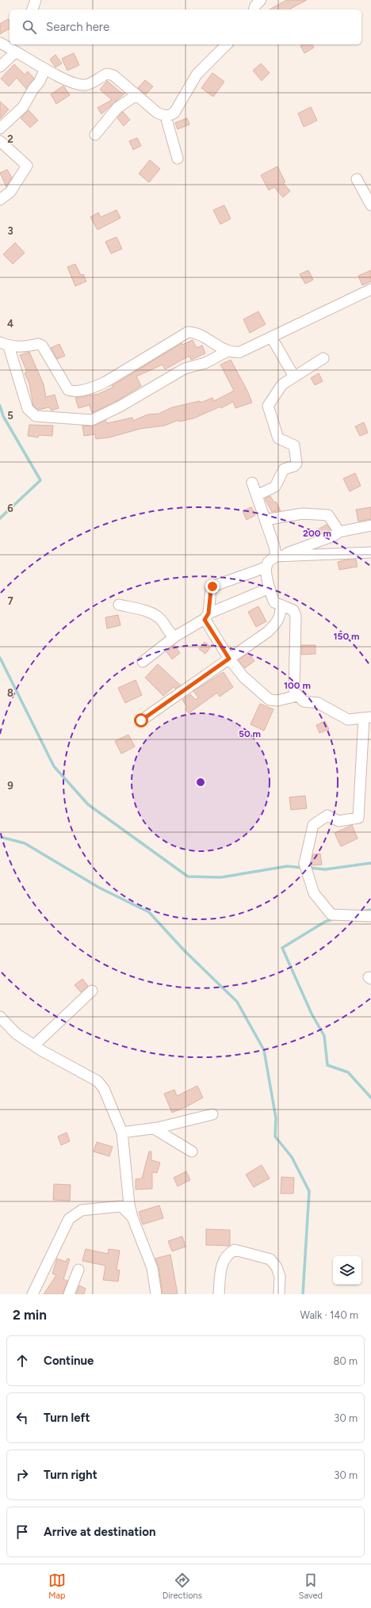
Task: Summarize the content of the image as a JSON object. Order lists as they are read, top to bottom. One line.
{"page":{"search":"Search here","heading":["2 min","Walk · 140 m"],"list":[["Continue","80 m"],["Turn left","30 m"],["Turn right","30 m"],"Arrive at destination"],"nav":["Map","Directions","Saved"]},"grid":{"rows":["2","3","4","5","6","7","8","9"]},"rings":["200 m","150 m","100 m","50 m"]}
